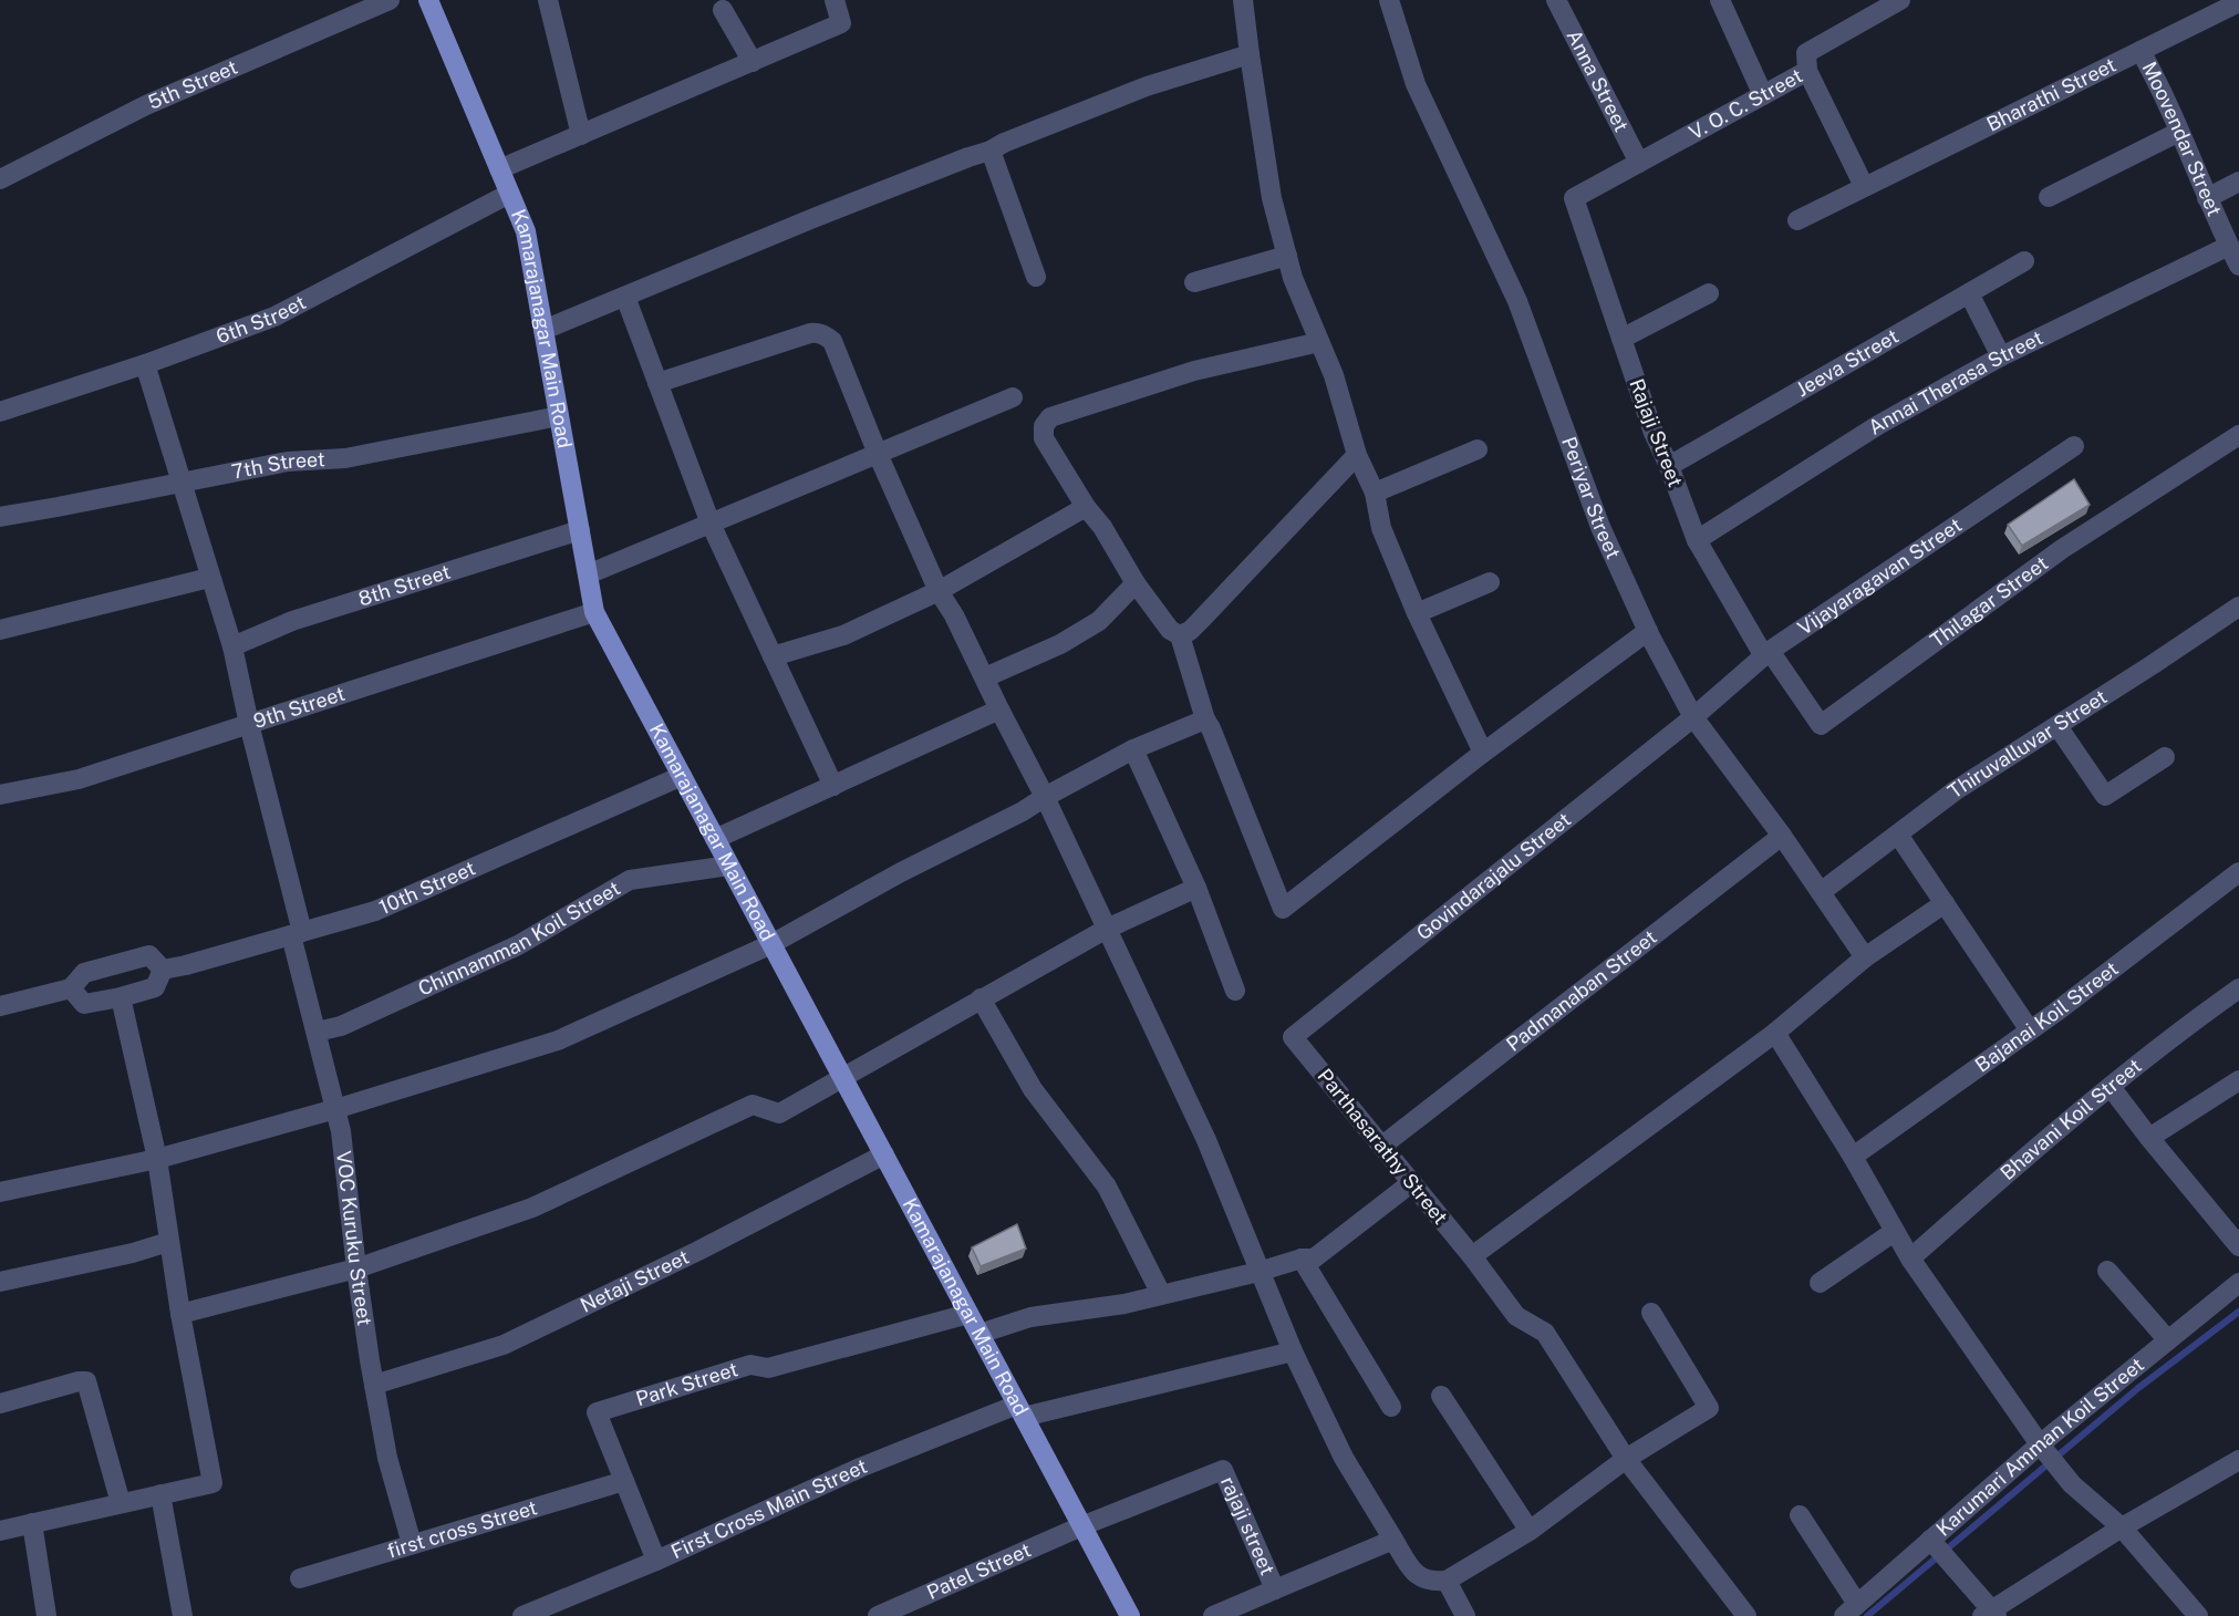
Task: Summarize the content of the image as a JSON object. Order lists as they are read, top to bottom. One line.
{"streets":{"main road":["Kamarajanagar Main Road"],"street":["Anna Street","5th Street","Bharathi Street","V. O. C. Street","Moovendar Street","6th Street","Jeeva Street","Annai Therasa Street","Rajaji Street","7th Street","Periyar Street","Vijayaragavan Street","8th Street","Thilagar Street","9th Street","Thiruvalluvar Street","Govindarajalu Street","10th Street","Chinnamman Koil Street","Padmanaban Street","Bajanai Koil Street","Bhavani Koil Street","Parthasarathy Street","VOC Kuruku Street","Netaji Street","Park Street","Karumari Amman Koil Street","First Cross Main Street","rajaji street","first cross Street","Patel Street"]},"crossings":[["Anna Street","V. O. C. Street"],["Bharathi Street","Moovendar Street"],["V. O. C. Street","Rajaji Street"],["Moovendar Street","Annai Therasa Street"],["6th Street","Kamarajanagar Main Road"],["6th Street","VOC Kuruku Street"],["Kamarajanagar Main Road","7th Street"],["Kamarajanagar Main Road","8th Street"],["Kamarajanagar Main Road","9th Street"],["Kamarajanagar Main Road","10th Street"],["Kamarajanagar Main Road","Chinnamman Koil Street"],["Kamarajanagar Main Road","Netaji Street"],["Kamarajanagar Main Road","Park Street"],["Kamarajanagar Main Road","First Cross Main Street"],["Kamarajanagar Main Road","rajaji street"],["Kamarajanagar Main Road","Patel Street"],["Jeeva Street","Rajaji Street"],["Annai Therasa Street","Rajaji Street"],["Rajaji Street","Vijayaragavan Street"],["Rajaji Street","Thilagar Street"],["7th Street","VOC Kuruku Street"],["Periyar Street","Vijayaragavan Street"],["Periyar Street","Thiruvalluvar Street"],["Periyar Street","Govindarajalu Street"],["Periyar Street","Padmanaban Street"],["Vijayaragavan Street","Thilagar Street"],["Vijayaragavan Street","Govindarajalu Street"],["8th Street","VOC Kuruku Street"],["9th Street","VOC Kuruku Street"],["Govindarajalu Street","Parthasarathy Street"],["10th Street","VOC Kuruku Street"],["Chinnamman Koil Street","VOC Kuruku Street"],["Padmanaban Street","Parthasarathy Street"],["VOC Kuruku Street","Netaji Street"],["VOC Kuruku Street","first cross Street"],["Park Street","First Cross Main Street"],["Park Street","first cross Street"],["rajaji street","Patel Street"]]}
